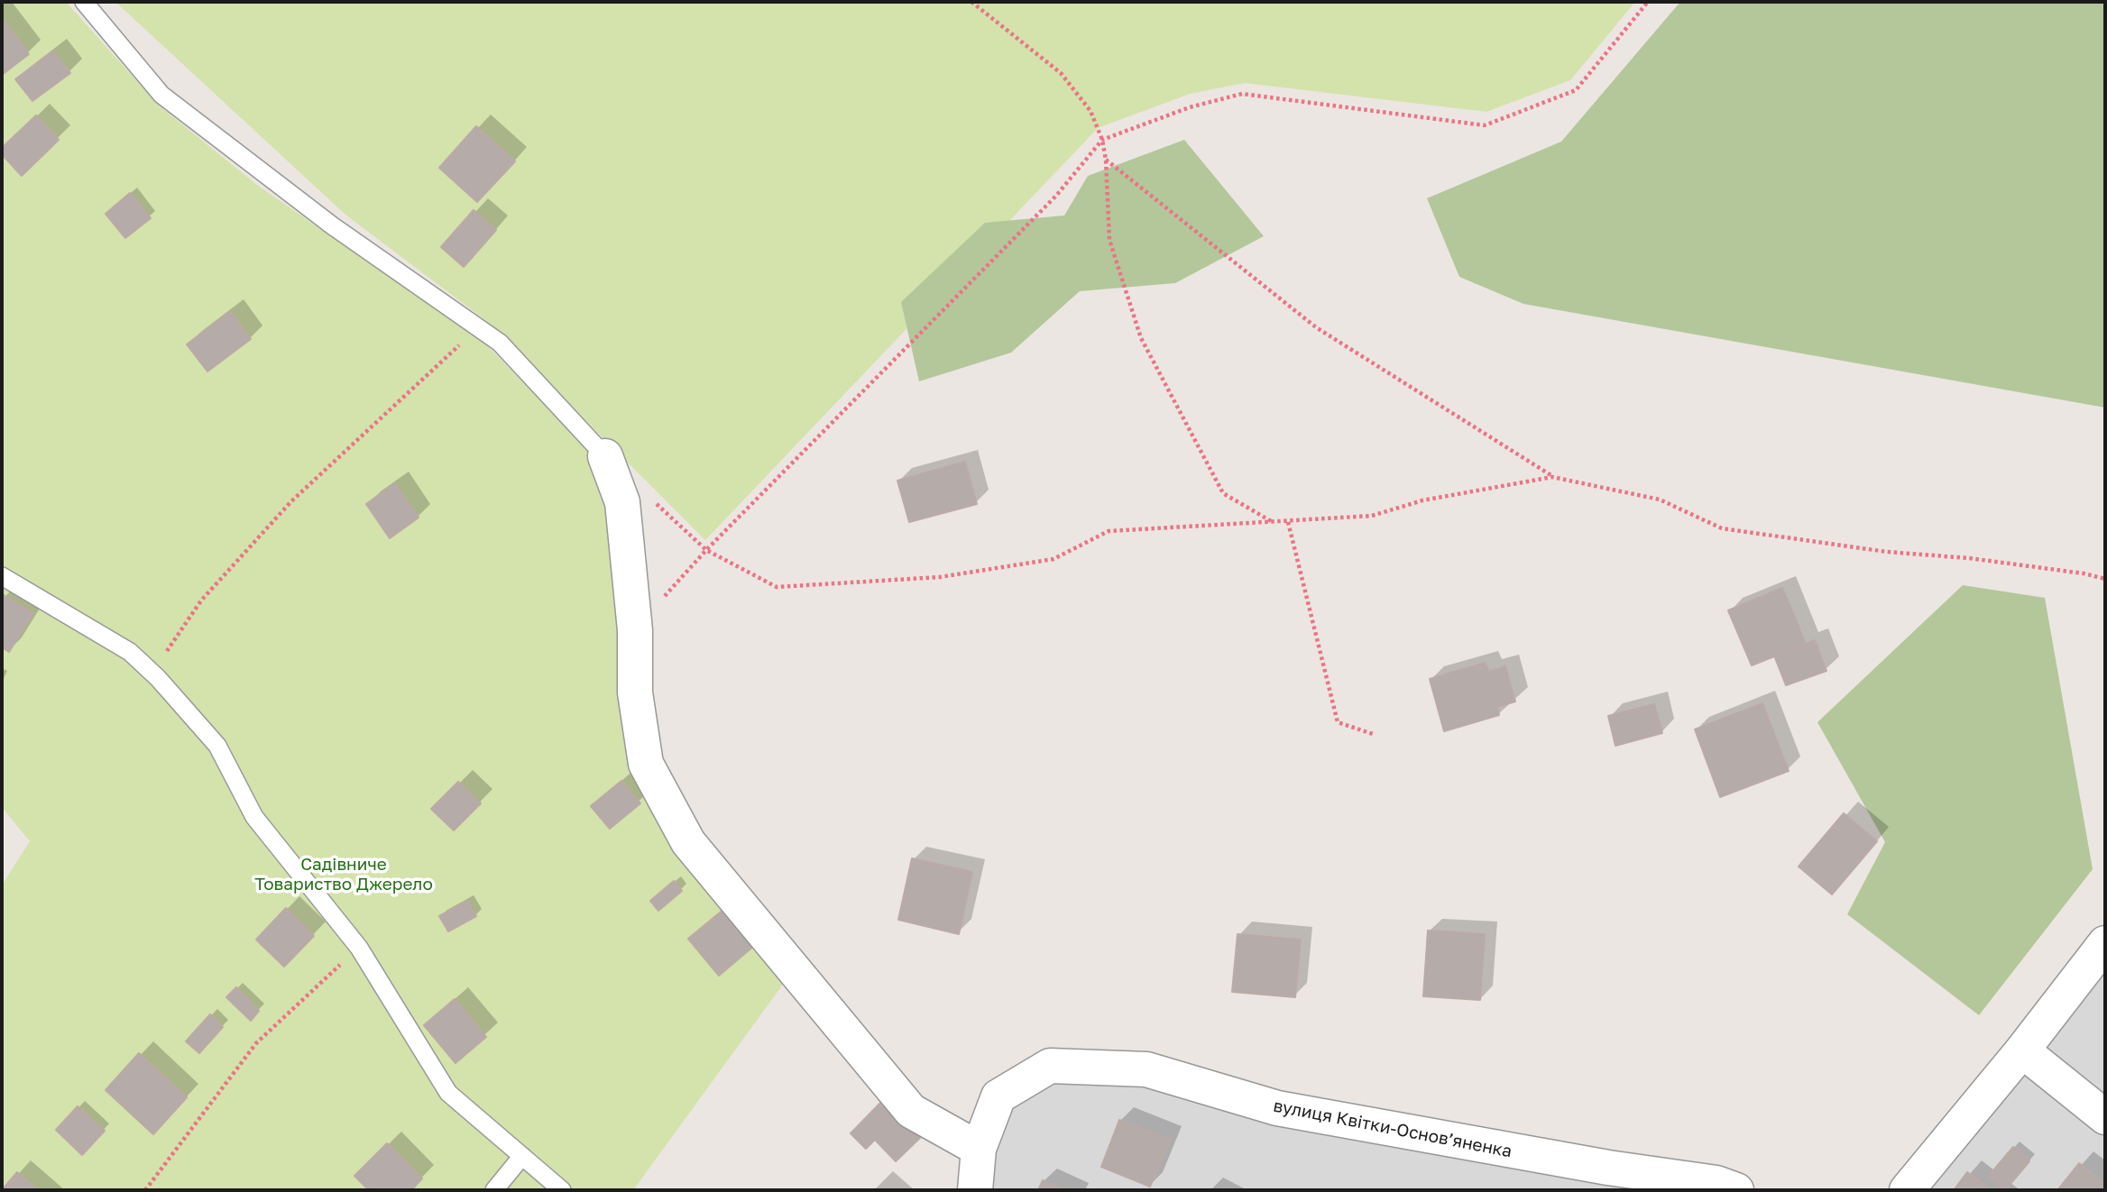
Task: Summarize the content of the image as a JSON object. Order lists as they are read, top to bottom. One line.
{"streets":{"street":["вулиця Квітки-Основʼяненка"]},"parks":["Садівниче Товариство Джерело"]}
